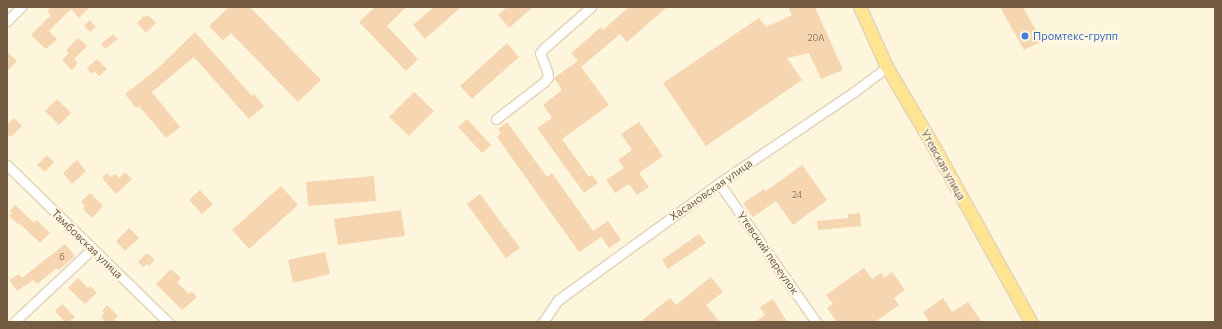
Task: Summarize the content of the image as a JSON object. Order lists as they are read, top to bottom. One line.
{"streets":{"main road":["Утевская улица"],"street":["Хасановская улица","Тамбовская улица","Утевский переулок"]},"crossings":[["Утевская улица","Хасановская улица"],["Хасановская улица","Утевский переулок"]],"places":["Промтекс-групп"],"house_numbers":["20А","24","6"]}
